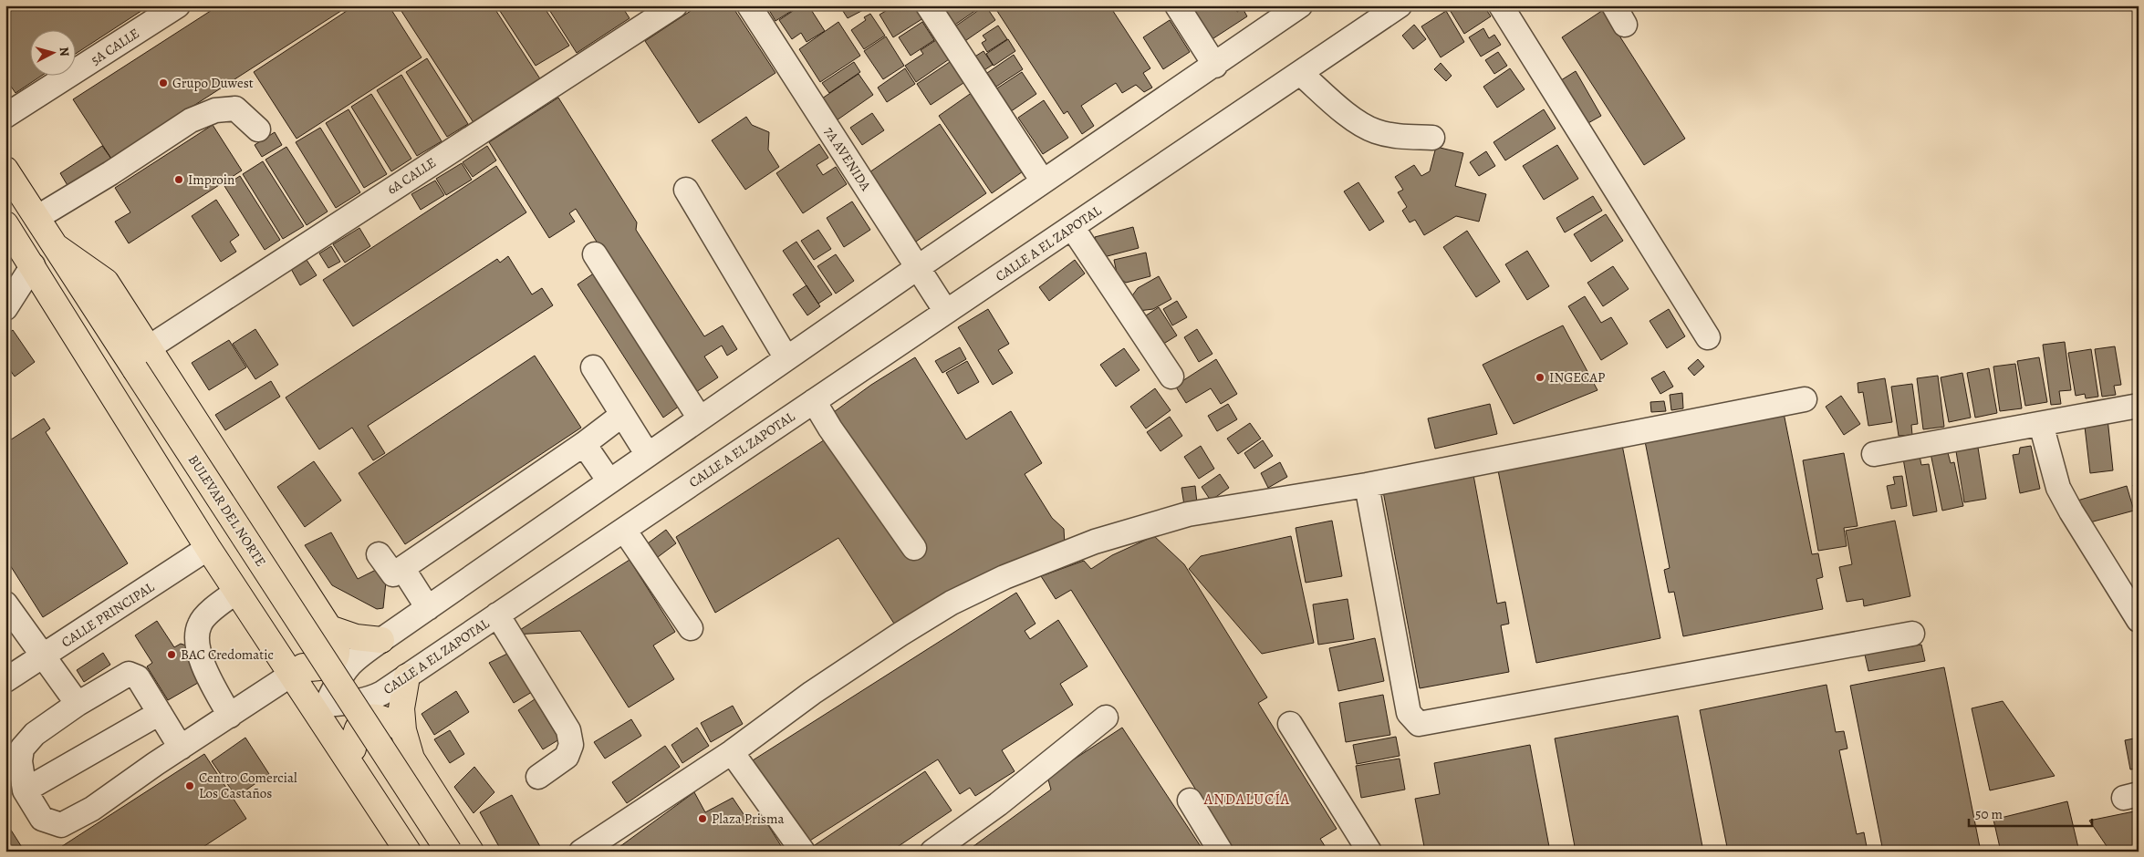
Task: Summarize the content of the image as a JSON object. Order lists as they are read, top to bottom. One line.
{"streets":{"highway":["BULEVAR DEL NORTE"],"street":["5A CALLE","7A AVENIDA","6A CALLE","CALLE A EL ZAPOTAL","CALLE PRINCIPAL"]},"crossings":[["7A AVENIDA","CALLE A EL ZAPOTAL"]],"districts":["ANDALUCÍA"],"places":["Grupo Duwest","Improin","INGECAP","BAC Credomatic","Centro Comercial Los Castaños","Plaza Prisma"],"scale_bar":"50 m","north":"right"}
